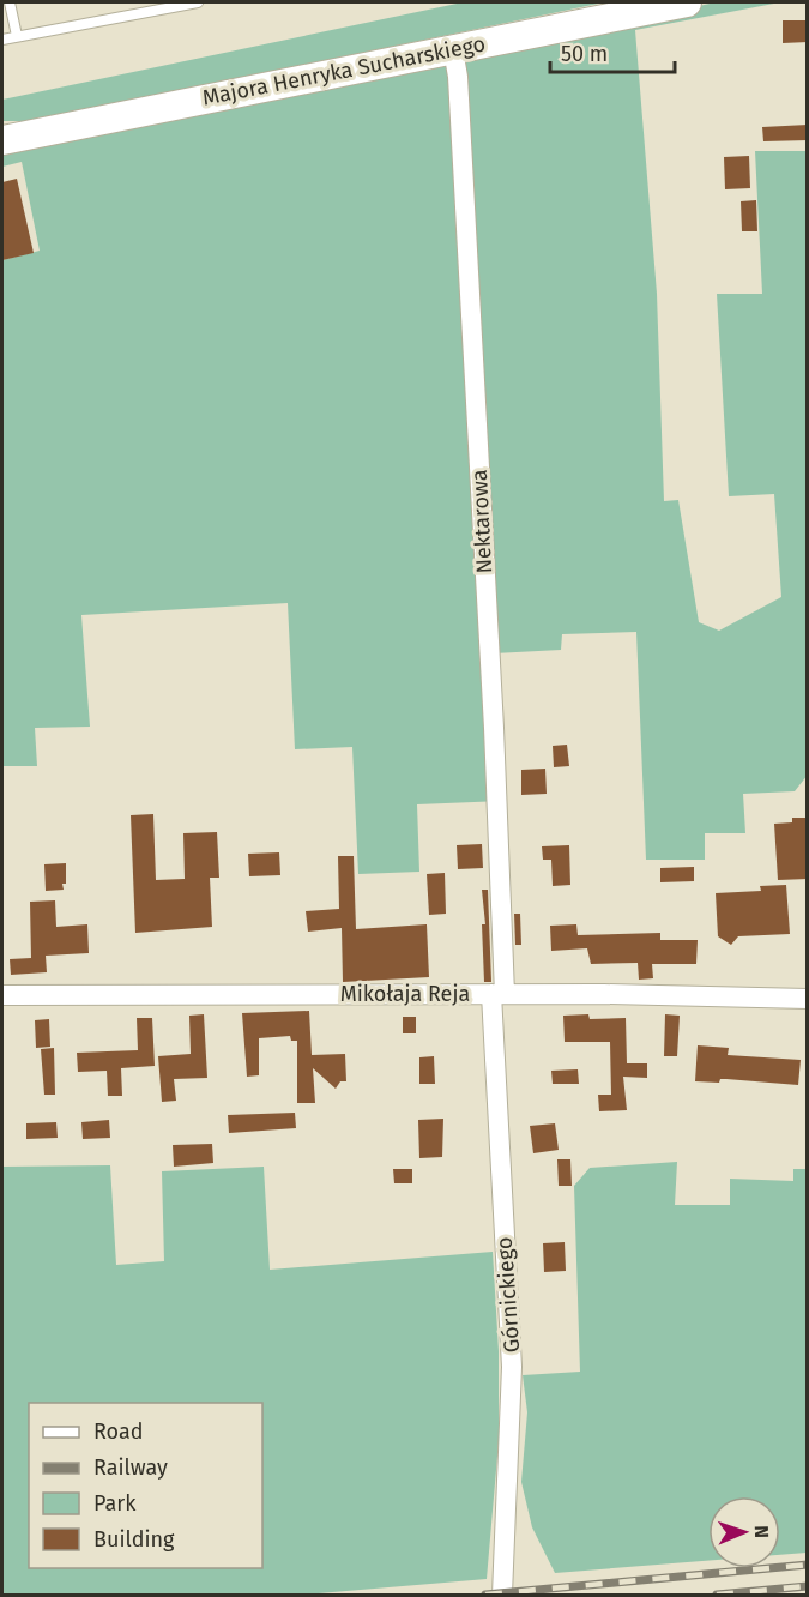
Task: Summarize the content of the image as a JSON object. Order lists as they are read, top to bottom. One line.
{"streets":{"street":["Majora Henryka Sucharskiego","Nektarowa","Mikołaja Reja","Górnickiego"]},"crossings":[["Majora Henryka Sucharskiego","Nektarowa"],["Nektarowa","Mikołaja Reja"],["Nektarowa","Górnickiego"],["Mikołaja Reja","Górnickiego"]],"legend":["Road","Railway","Park","Building"],"scale_bar":"50 m","north":"right"}
